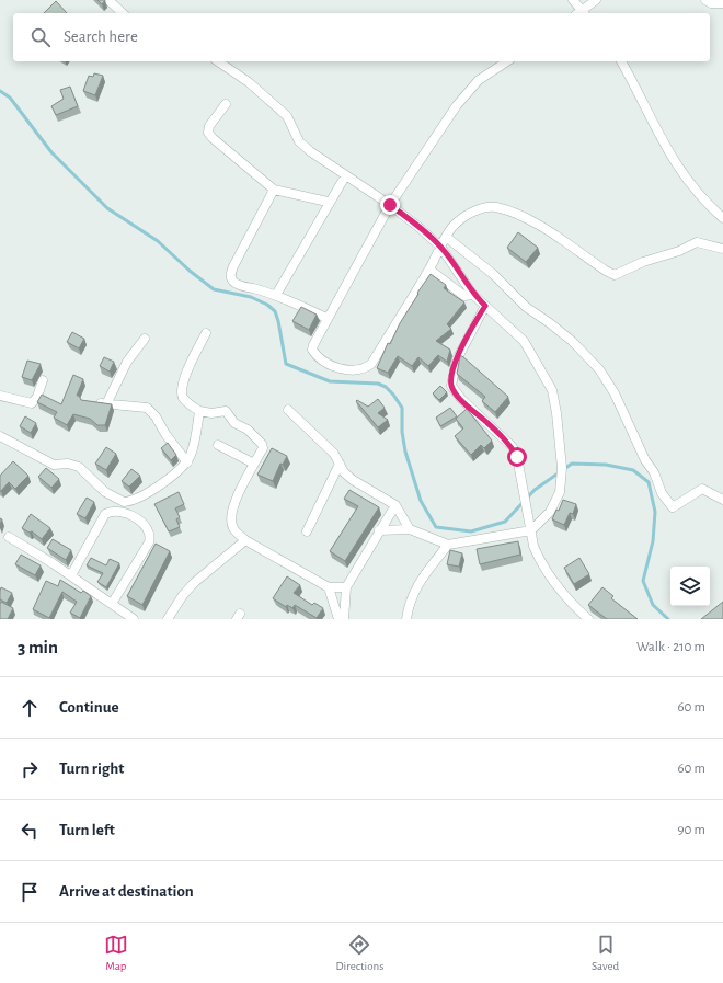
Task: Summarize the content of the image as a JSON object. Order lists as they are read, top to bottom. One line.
{"page":{"search":"Search here","heading":["3 min","Walk · 210 m"],"list":[["Continue","60 m"],["Turn right","60 m"],["Turn left","90 m"],"Arrive at destination"],"nav":["Map","Directions","Saved"]}}
